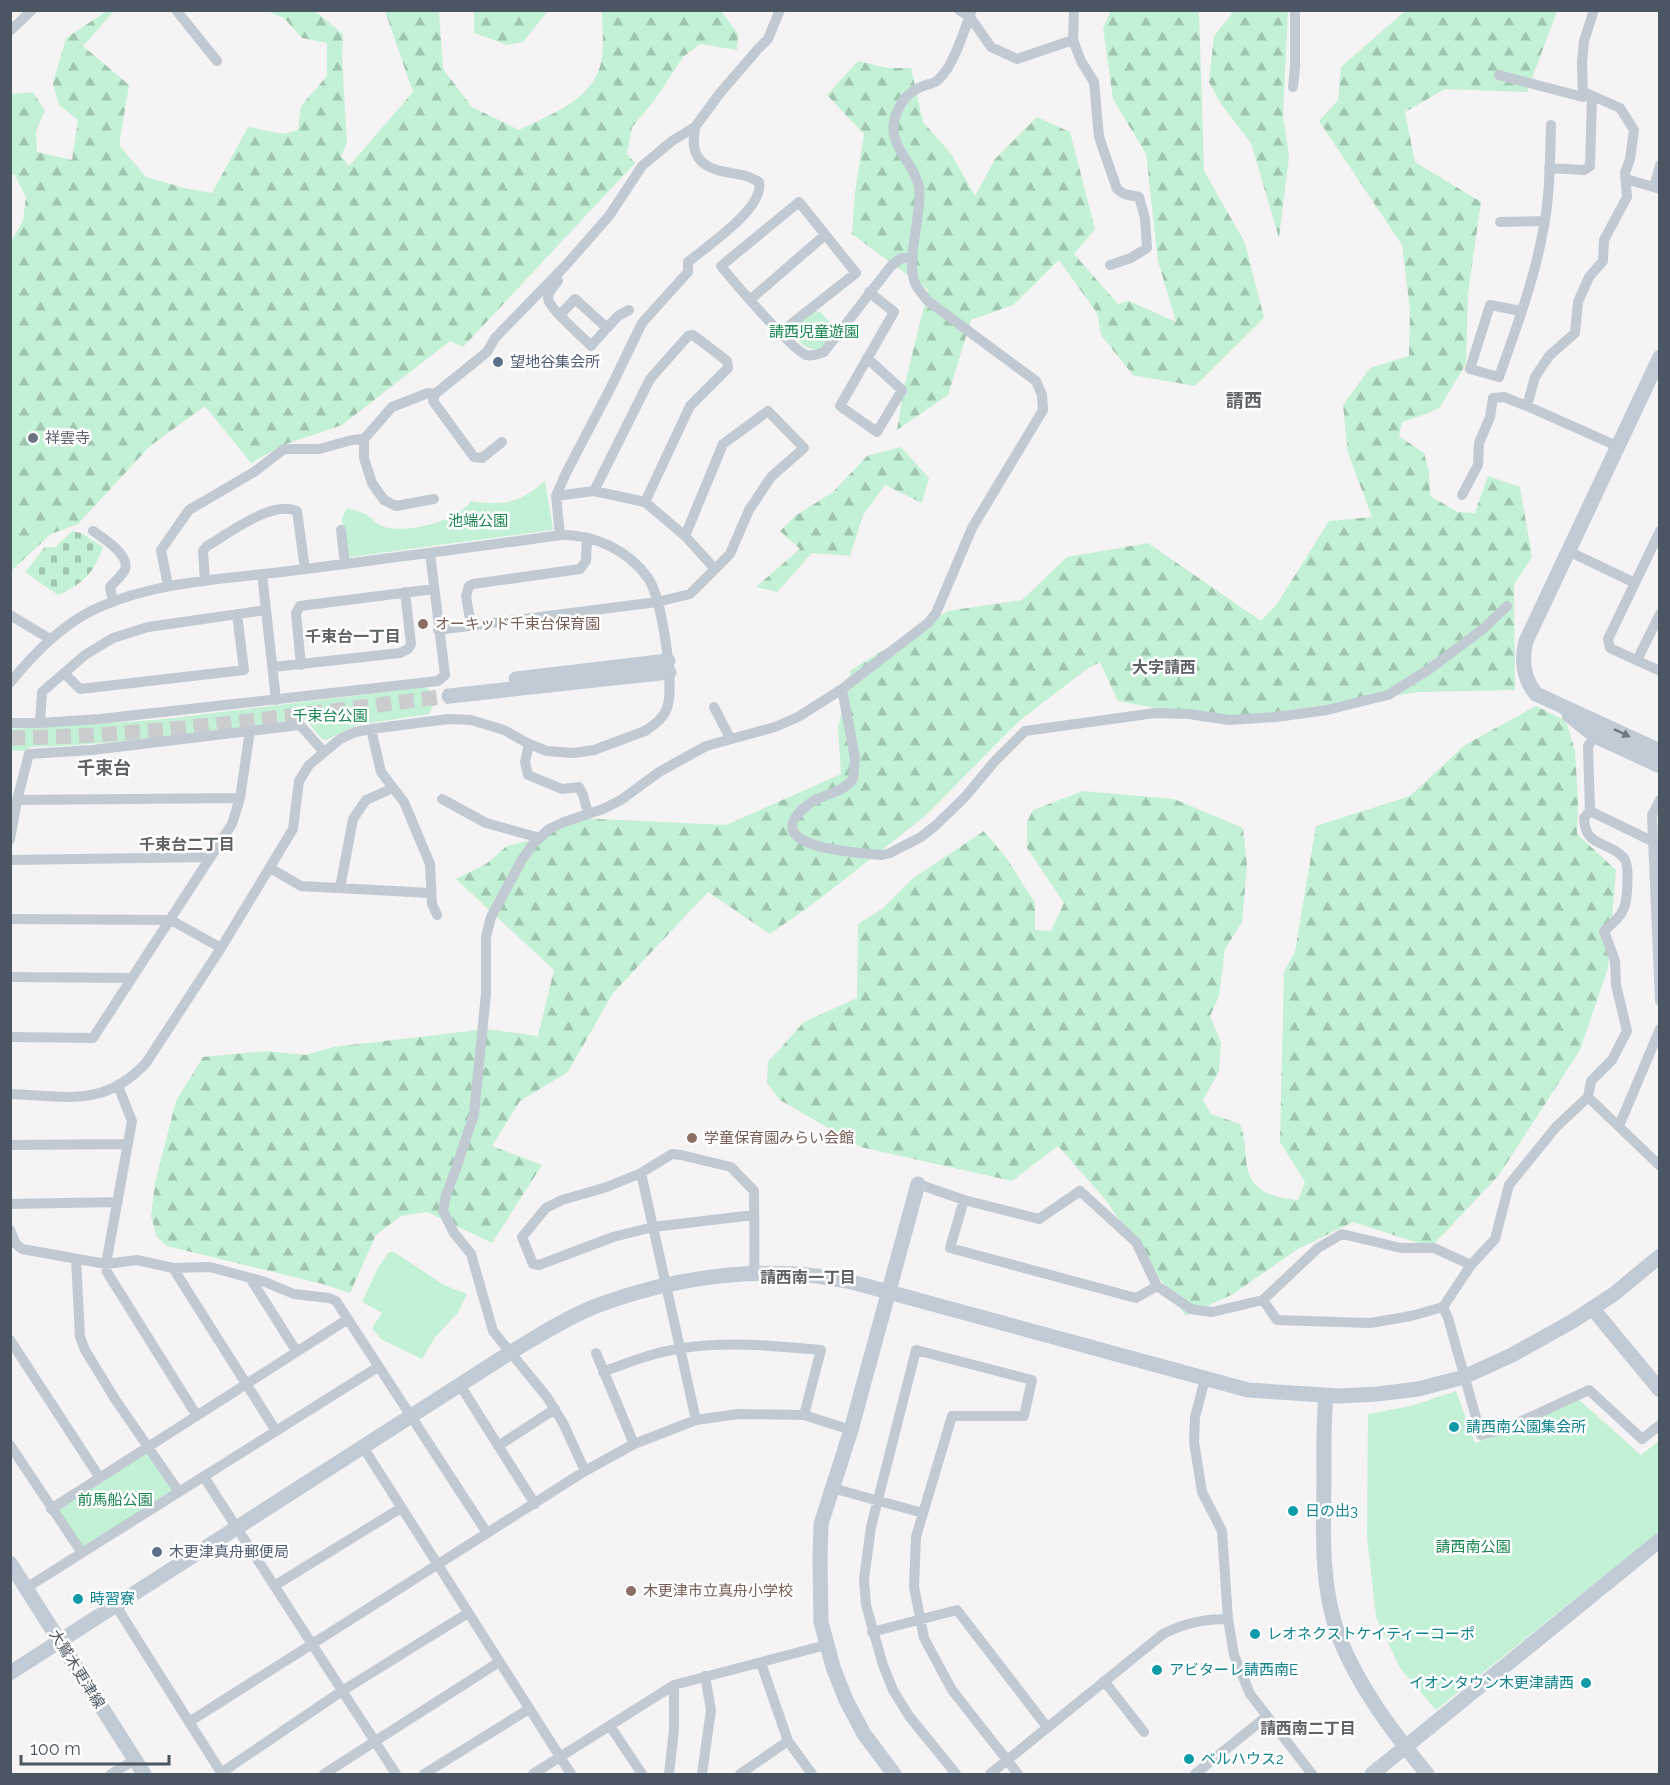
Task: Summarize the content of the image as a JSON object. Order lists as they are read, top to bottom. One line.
{"streets":{"street":["大鷲木更津線"]},"districts":["請西","千束台一丁目","大字請西","千束台","千束台二丁目","請西南一丁目","請西南二丁目"],"parks":["請西児童遊園","池端公園","千束台公園","前馬船公園","請西南公園"],"places":["望地谷集会所","祥雲寺","オーキッド千束台保育園","学童保育園みらい会館","請西南公園集会所","日の出3","木更津真舟郵便局","木更津市立真舟小学校","時習寮","レオネクストケイティーコーポ","アビターレ請西南E","イオンタウン木更津請西","ベルハウス2"],"scale_bar":"100 m"}
